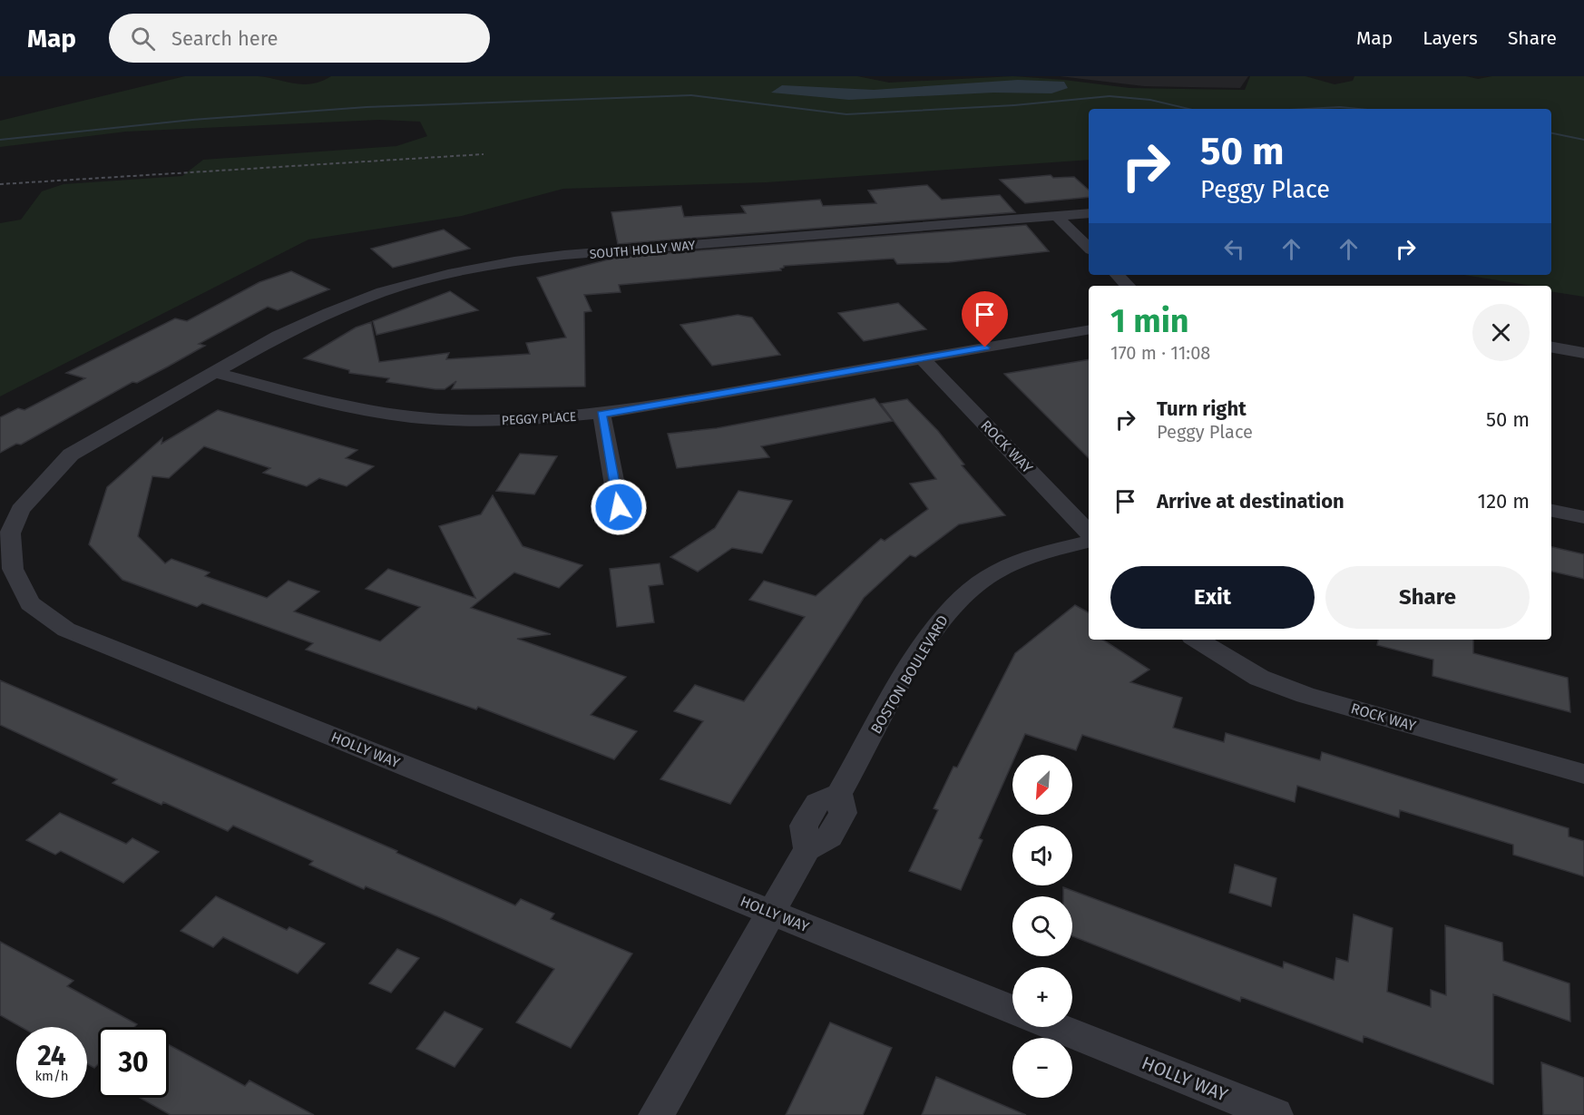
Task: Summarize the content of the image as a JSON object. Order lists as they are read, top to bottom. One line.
{"streets":{"street":["SOUTH HOLLY WAY","PEGGY PLACE","ROCK WAY","BOSTON BOULEVARD","HOLLY WAY"]},"crossings":[["SOUTH HOLLY WAY","PEGGY PLACE"],["SOUTH HOLLY WAY","HOLLY WAY"],["PEGGY PLACE","ROCK WAY"],["PEGGY PLACE","HOLLY WAY"],["BOSTON BOULEVARD","HOLLY WAY"]],"north":"bottom left","page":{"header":"Map","search":"Search here","nav":["Map","Layers","Share"],"turn":["50 m","Peggy Place"],"heading":["1 min","170 m · 11:08"],"list":[{"name":"Turn right","note":"Peggy Place","value":"50 m"},{"name":"Arrive at destination","value":"120 m"}],"buttons":["Exit","Share"],"map_buttons":["+","−"],"speed":"24 km/h","limit":"30"}}
